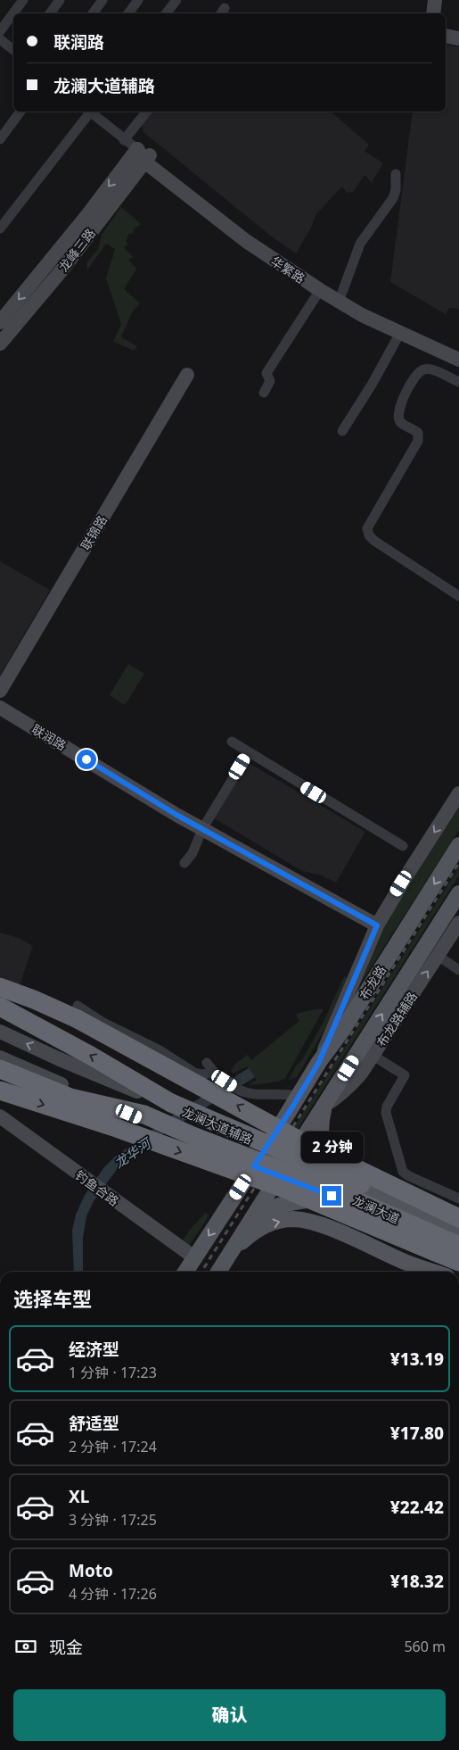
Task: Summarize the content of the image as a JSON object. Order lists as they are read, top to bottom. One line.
{"streets":{"highway":["龙澜大道"],"main road":["龙峰三路","华繁路","联锦路","联润路","布龙路","布龙路辅路","龙澜大道辅路","钓鱼合路"]},"crossings":[["龙峰三路","华繁路"],["布龙路","布龙路辅路"],["布龙路","龙澜大道辅路"],["布龙路","钓鱼合路"],["龙澜大道辅路","龙澜大道"]],"water":["龙华河"],"page":{"banner":["联润路","龙澜大道辅路"],"bubble":"2 分钟","heading":"选择车型","list":[{"name":"经济型","note":"1 分钟 · 17:23","value":"¥13.19"},{"name":"舒适型","note":"2 分钟 · 17:24","value":"¥17.80"},{"name":"XL","note":"3 分钟 · 17:25","value":"¥22.42"},{"name":"Moto","note":"4 分钟 · 17:26","value":"¥18.32"}],"pay":["现金","560 m"],"buttons":"确认"}}
